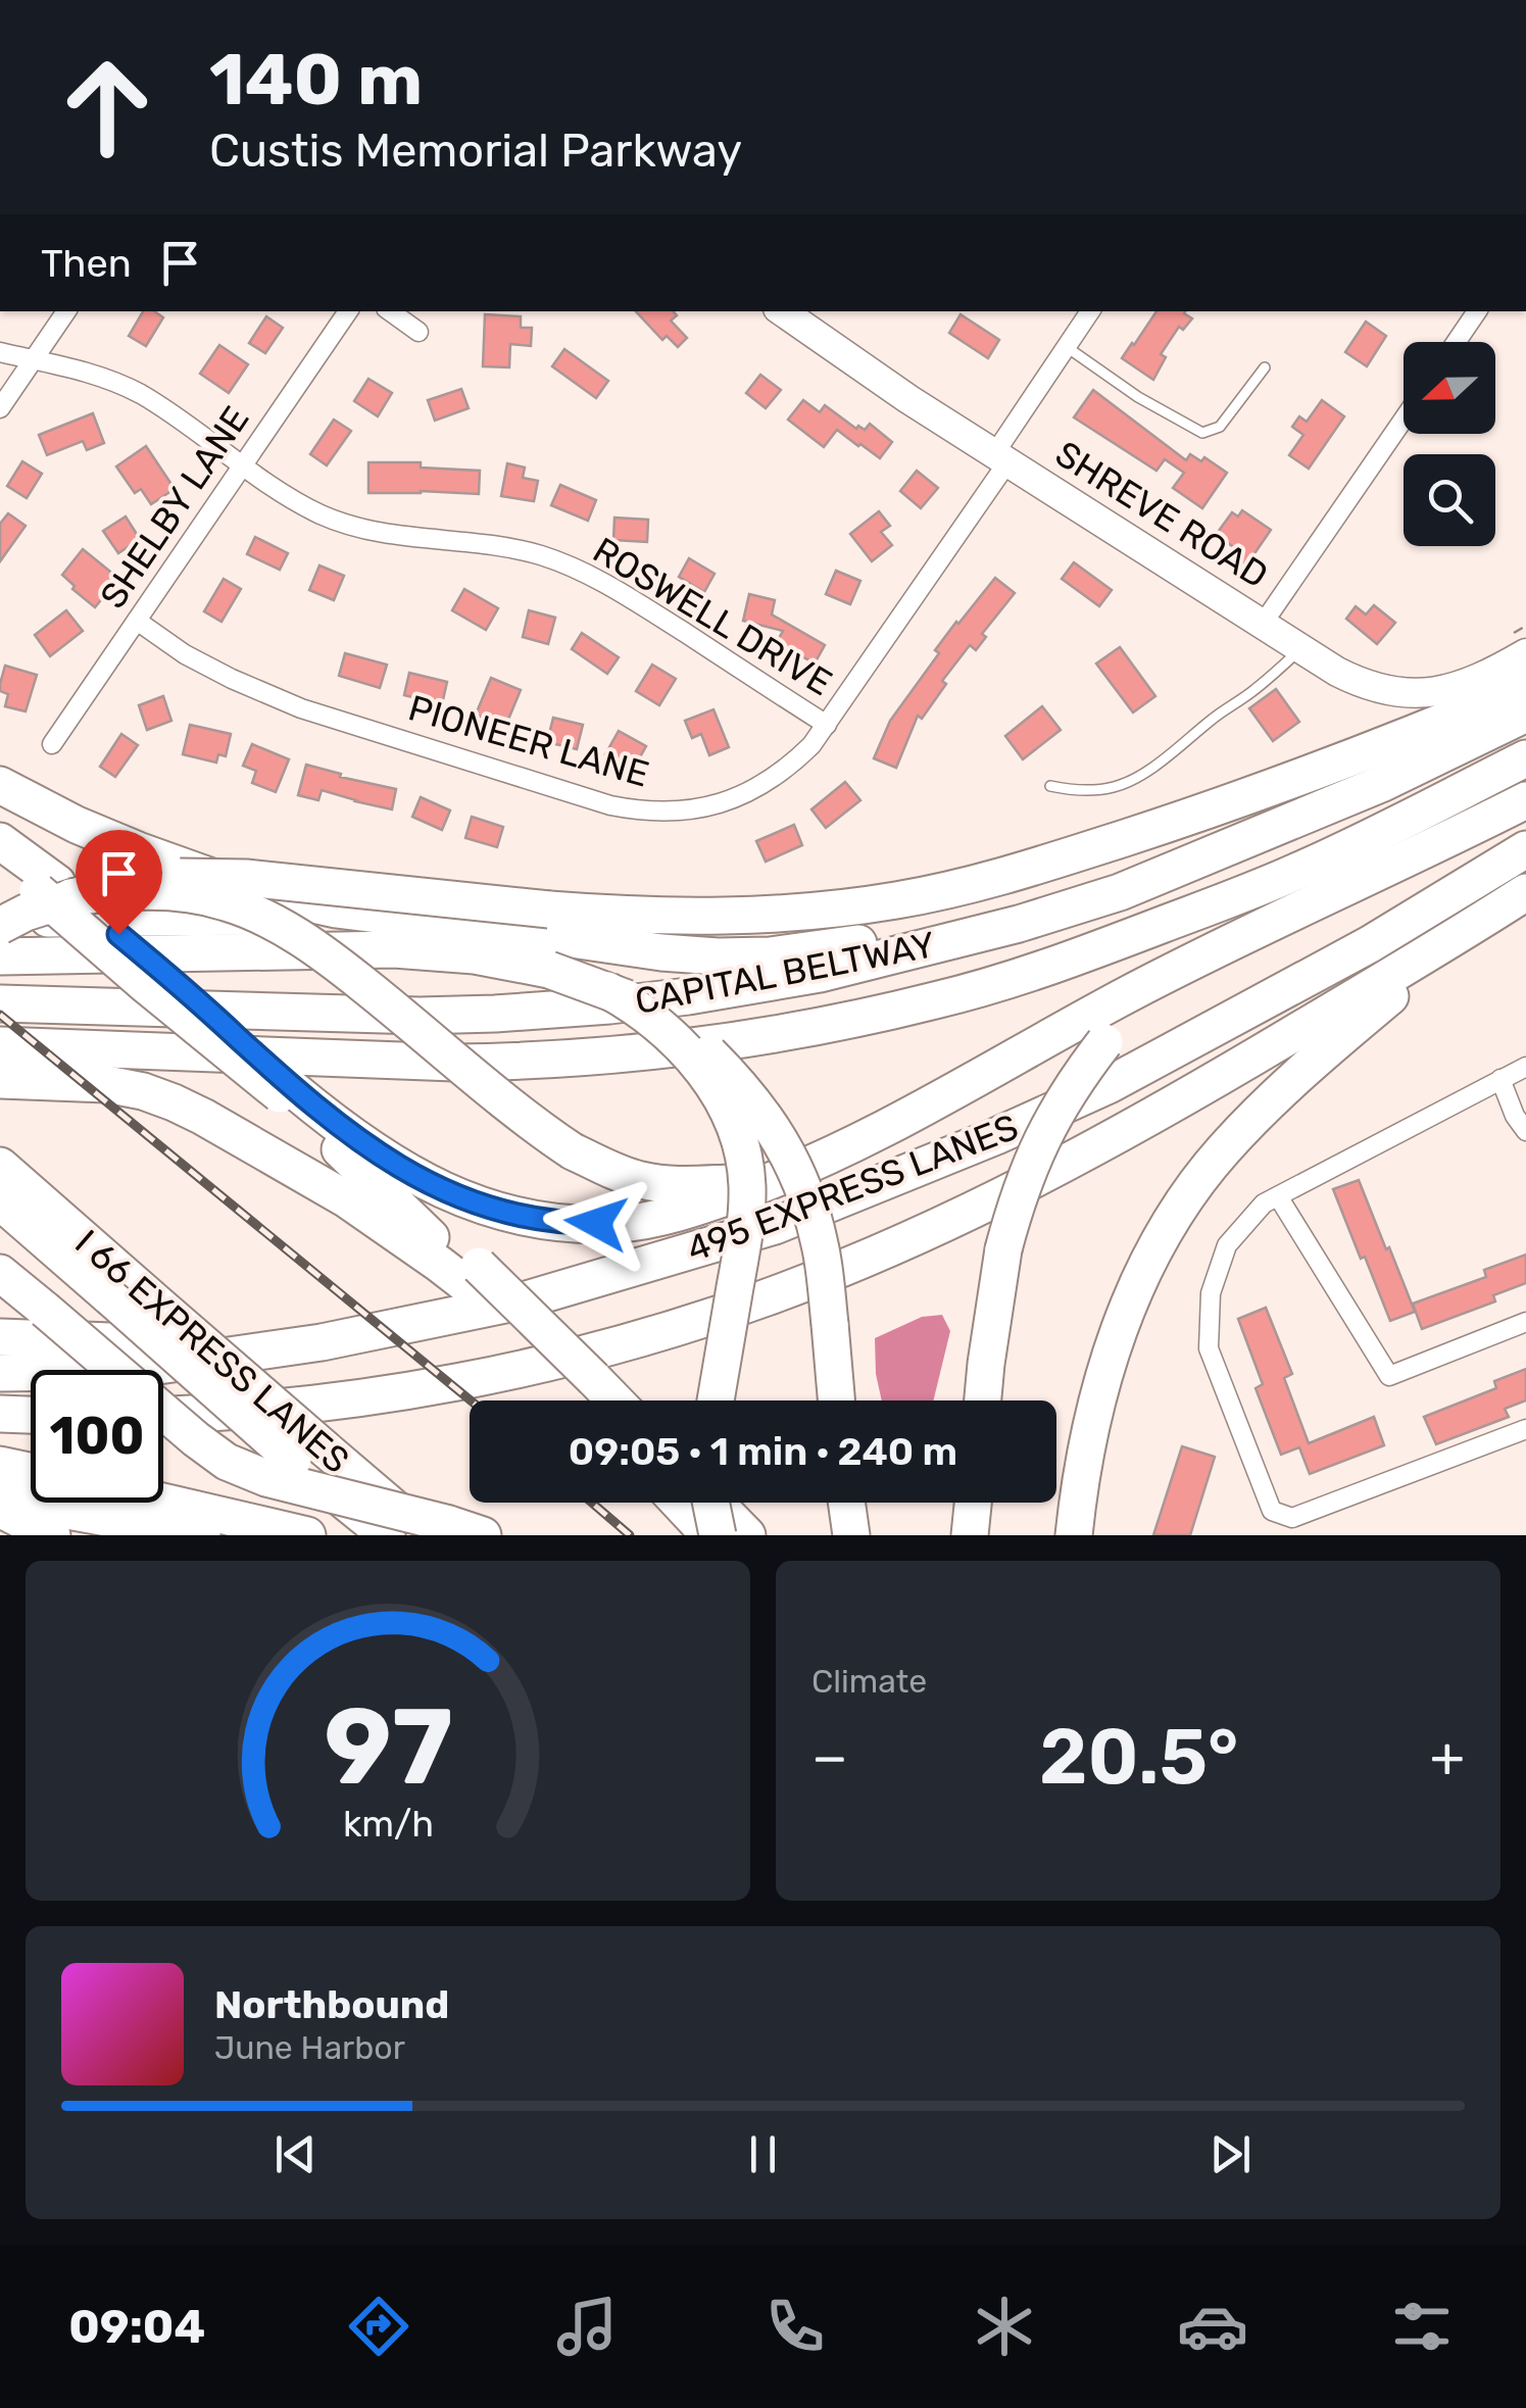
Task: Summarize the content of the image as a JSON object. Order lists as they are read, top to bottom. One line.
{"streets":{"highway":["CAPITAL BELTWAY","495 EXPRESS LANES","I 66 EXPRESS LANES"],"main road":["SHREVE ROAD"],"street":["SHELBY LANE","ROSWELL DRIVE","PIONEER LANE"]},"crossings":[["SHELBY LANE","ROSWELL DRIVE"],["SHELBY LANE","PIONEER LANE"],["SHREVE ROAD","PIONEER LANE"],["ROSWELL DRIVE","PIONEER LANE"]],"north":"left","page":{"turn":["140 m","Custis Memorial Parkway"],"then":"Then","limit":"100","trip":"09:05 · 1 min · 240 m","tile":"Climate","heat":["−","20.5°","+"],"song":["Northbound","June Harbor"],"tabs":"09:04","gauge":["97","km/h"]}}
